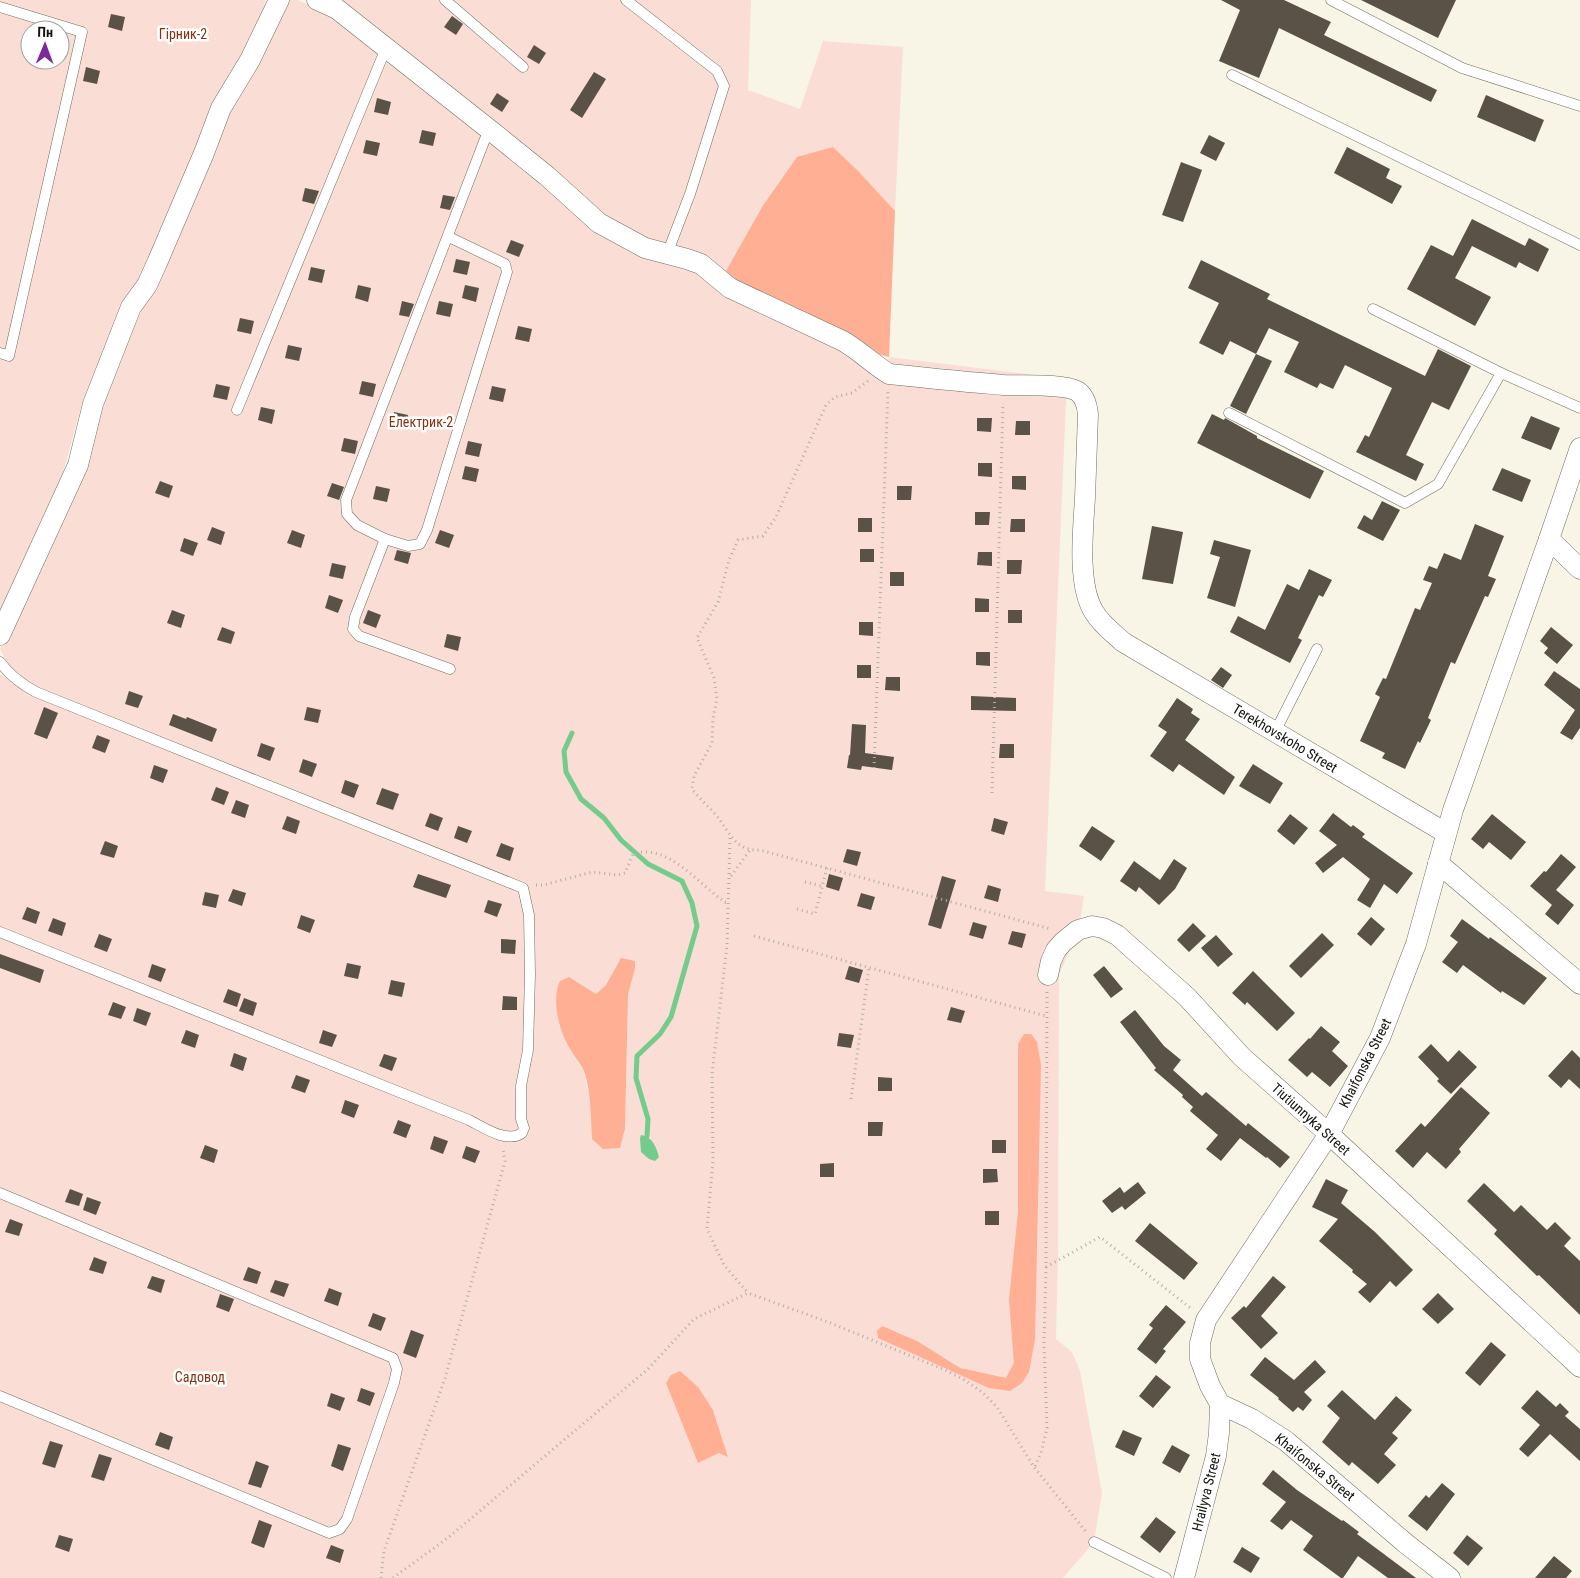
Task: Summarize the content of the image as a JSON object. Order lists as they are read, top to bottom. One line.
{"streets":{"street":["Terekhovskoho Street","Khaifonska Street","Tiutiunnyka Street","Hrailyva Street"]},"crossings":[["Khaifonska Street","Tiutiunnyka Street"],["Khaifonska Street","Hrailyva Street"]],"parks":["Гірник-2","Електрик-2","Садовод"],"north":"top"}
